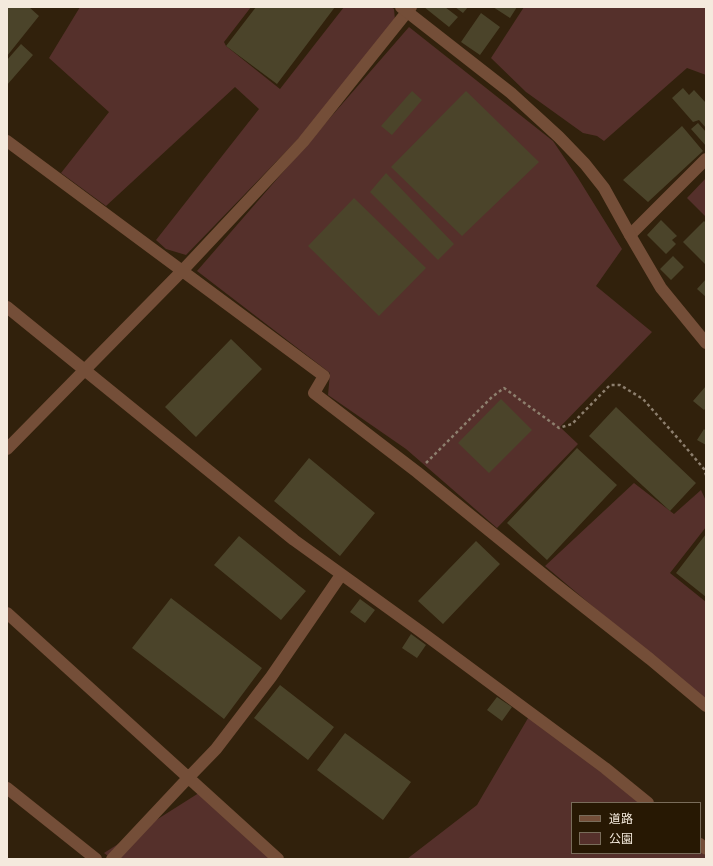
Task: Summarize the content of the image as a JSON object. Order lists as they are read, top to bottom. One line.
{"legend":["道路","公園"]}
